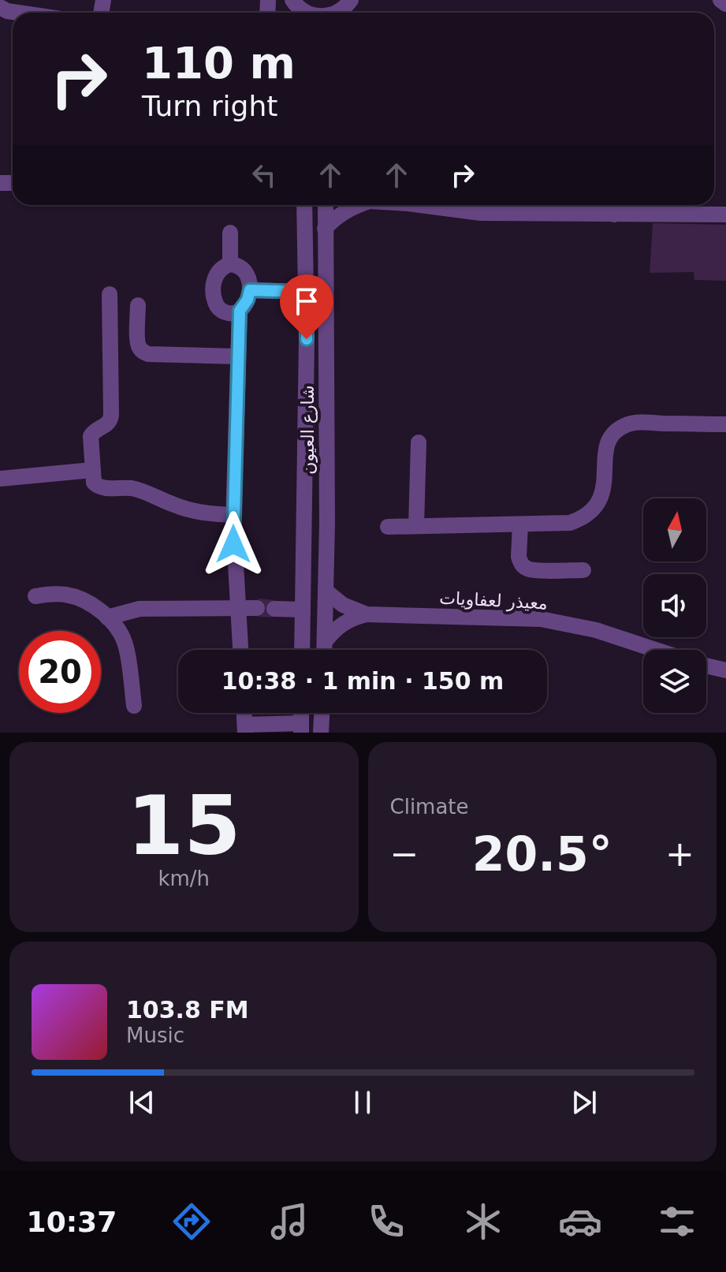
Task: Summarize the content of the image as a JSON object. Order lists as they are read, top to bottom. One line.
{"streets":{"street":["شارع العيون","معيذر لعفاويات"]},"crossings":[["شارع العيون","معيذر لعفاويات"]],"north":"top","page":{"turn":["110 m","Turn right"],"limit":"20","trip":"10:38 · 1 min · 150 m","tile":[["15","km/h"],"Climate"],"heat":["−","20.5°","+"],"song":["103.8 FM","Music"],"tabs":"10:37"}}
